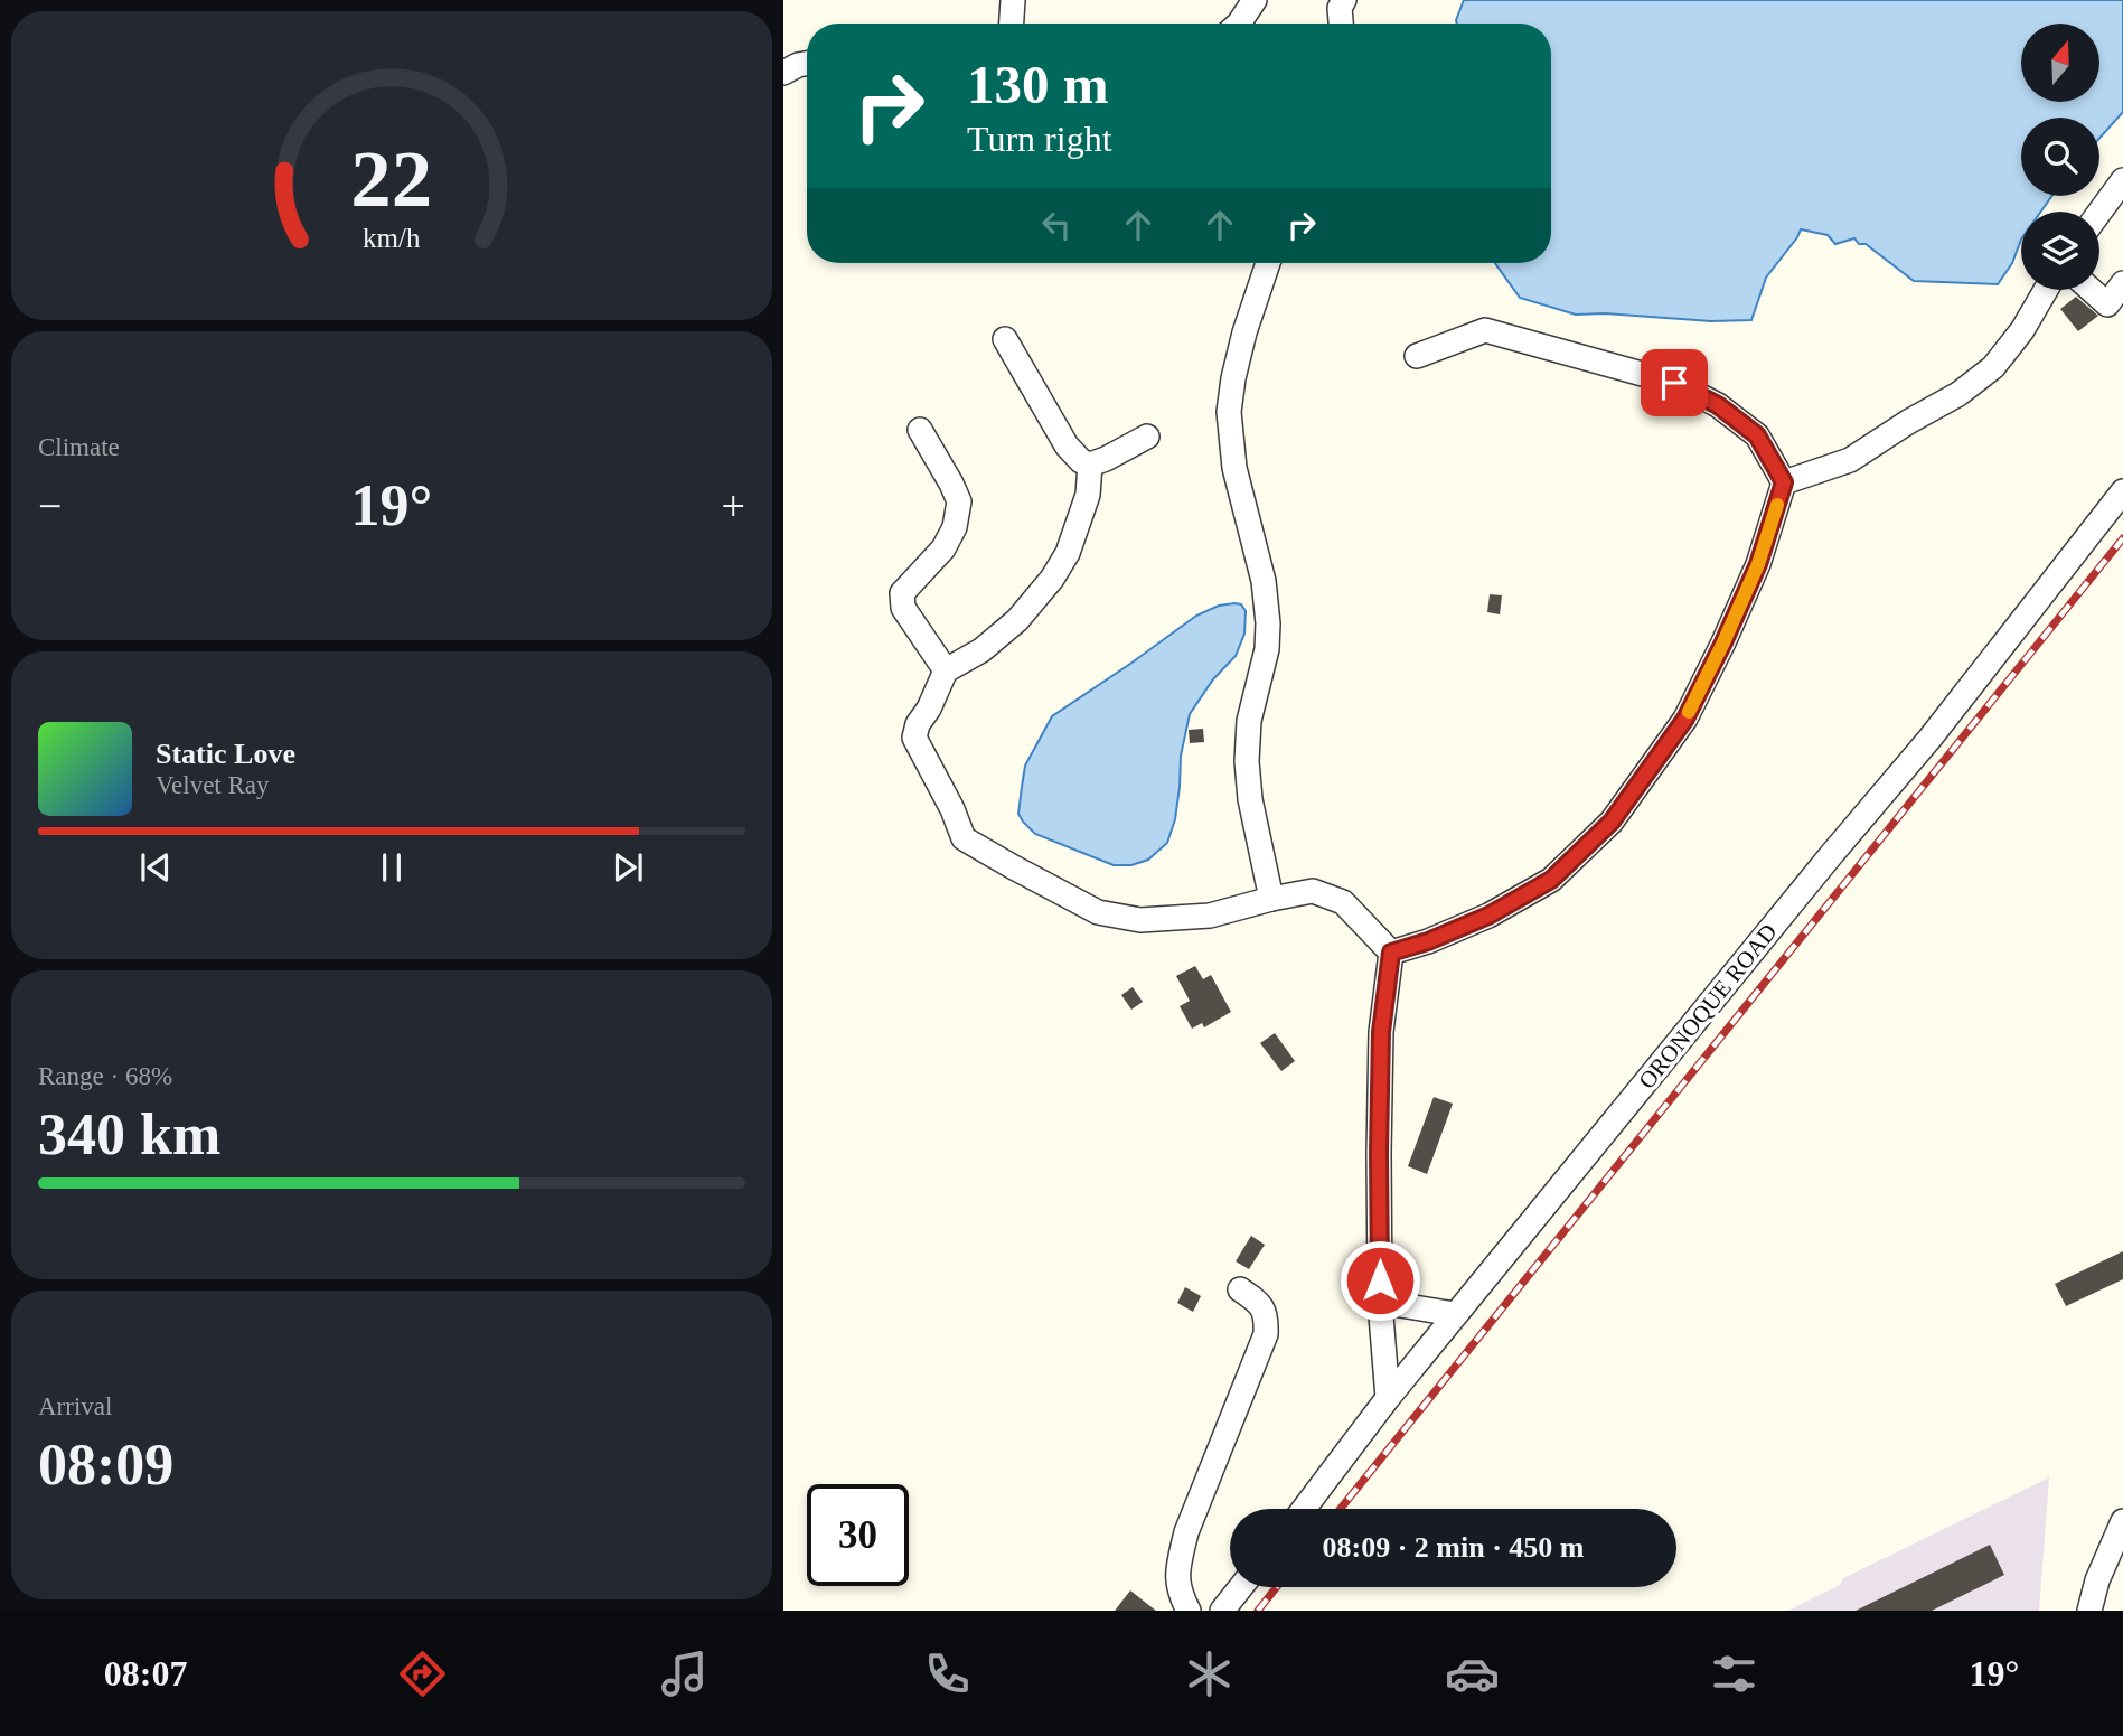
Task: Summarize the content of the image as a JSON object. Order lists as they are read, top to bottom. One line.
{"streets":{"street":["ORONOQUE ROAD"]},"north":"top","page":{"turn":["130 m","Turn right"],"tile":["Climate",["Range · 68%","340 km"],["Arrival","08:09"]],"heat":["−","19°","+"],"song":["Static Love","Velvet Ray"],"limit":"30","trip":"08:09 · 2 min · 450 m","tabs":["08:07","19°"],"gauge":["22","km/h"]}}
